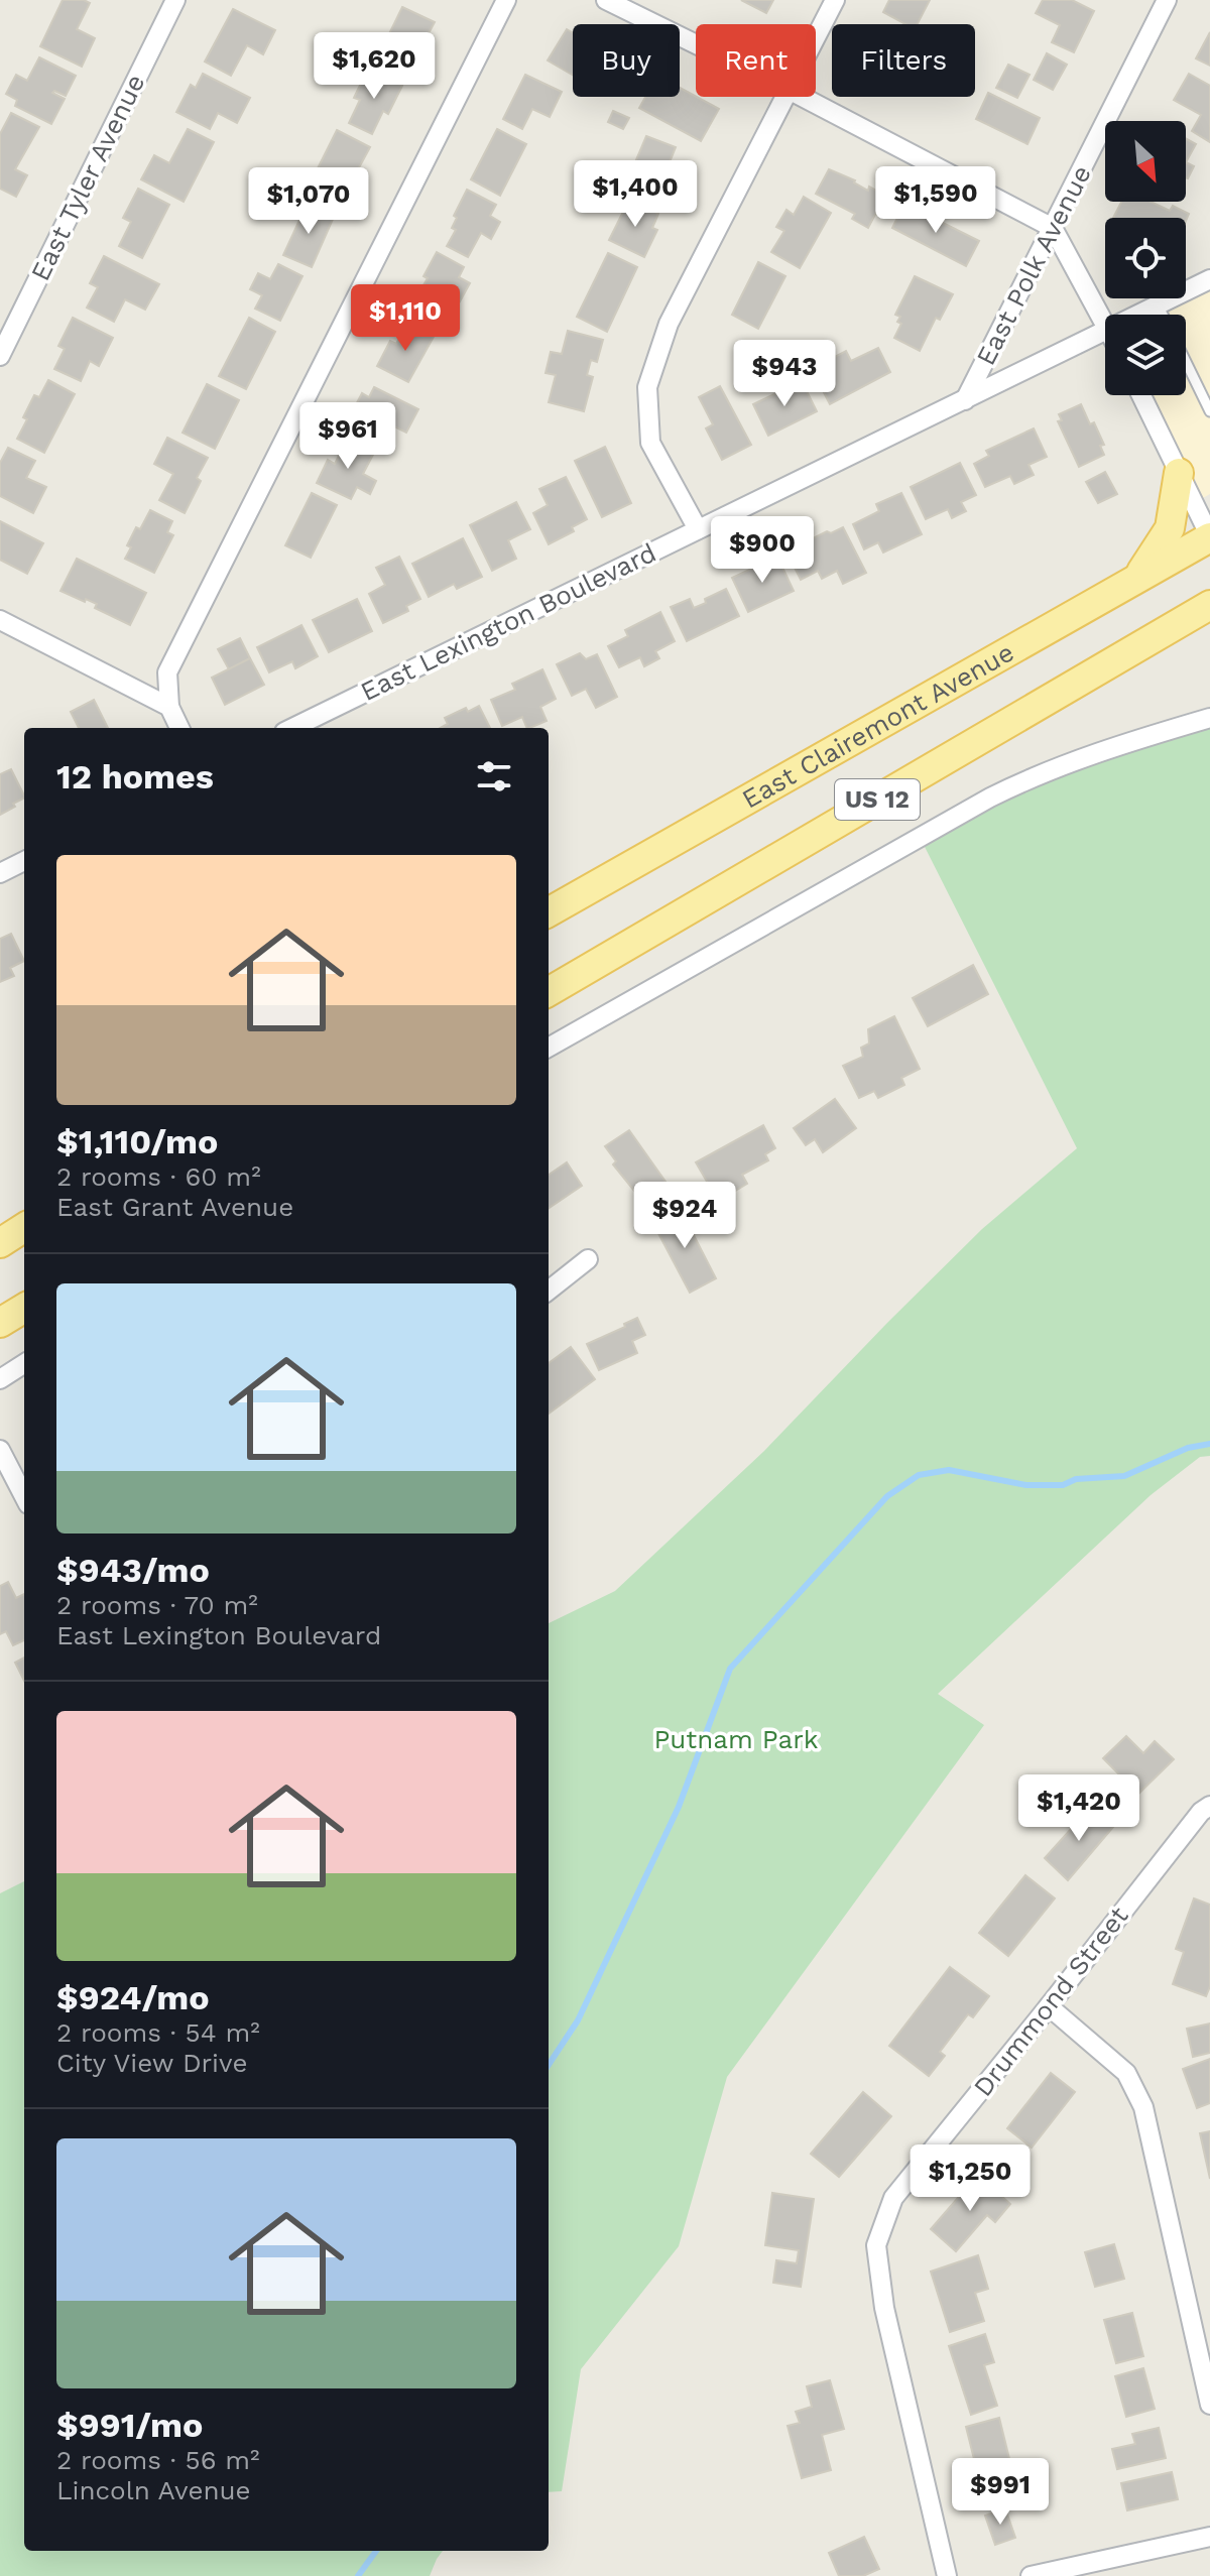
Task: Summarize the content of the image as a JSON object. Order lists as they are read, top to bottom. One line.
{"streets":{"main road":["East Clairemont Avenue","US 12"],"street":["East Tyler Avenue","East Polk Avenue","East Lexington Boulevard","Drummond Street"]},"crossings":[["East Polk Avenue","East Lexington Boulevard"]],"parks":["Putnam Park"],"north":"bottom right","page":{"chip":["Buy","Rent","Filters"],"price":["$1,620","$1,400","$1,590","$1,070","$1,110","$943","$961","$900","$924","$1,420","$1,250","$991"],"heading":"12 homes","list":[{"name":"$1,110/mo","note":"2 rooms · 60 m² · East Grant Avenue"},{"name":"$943/mo","note":"2 rooms · 70 m² · East Lexington Boulevard"},{"name":"$924/mo","note":"2 rooms · 54 m² · City View Drive"},{"name":"$991/mo","note":"2 rooms · 56 m² · Lincoln Avenue"}]}}
